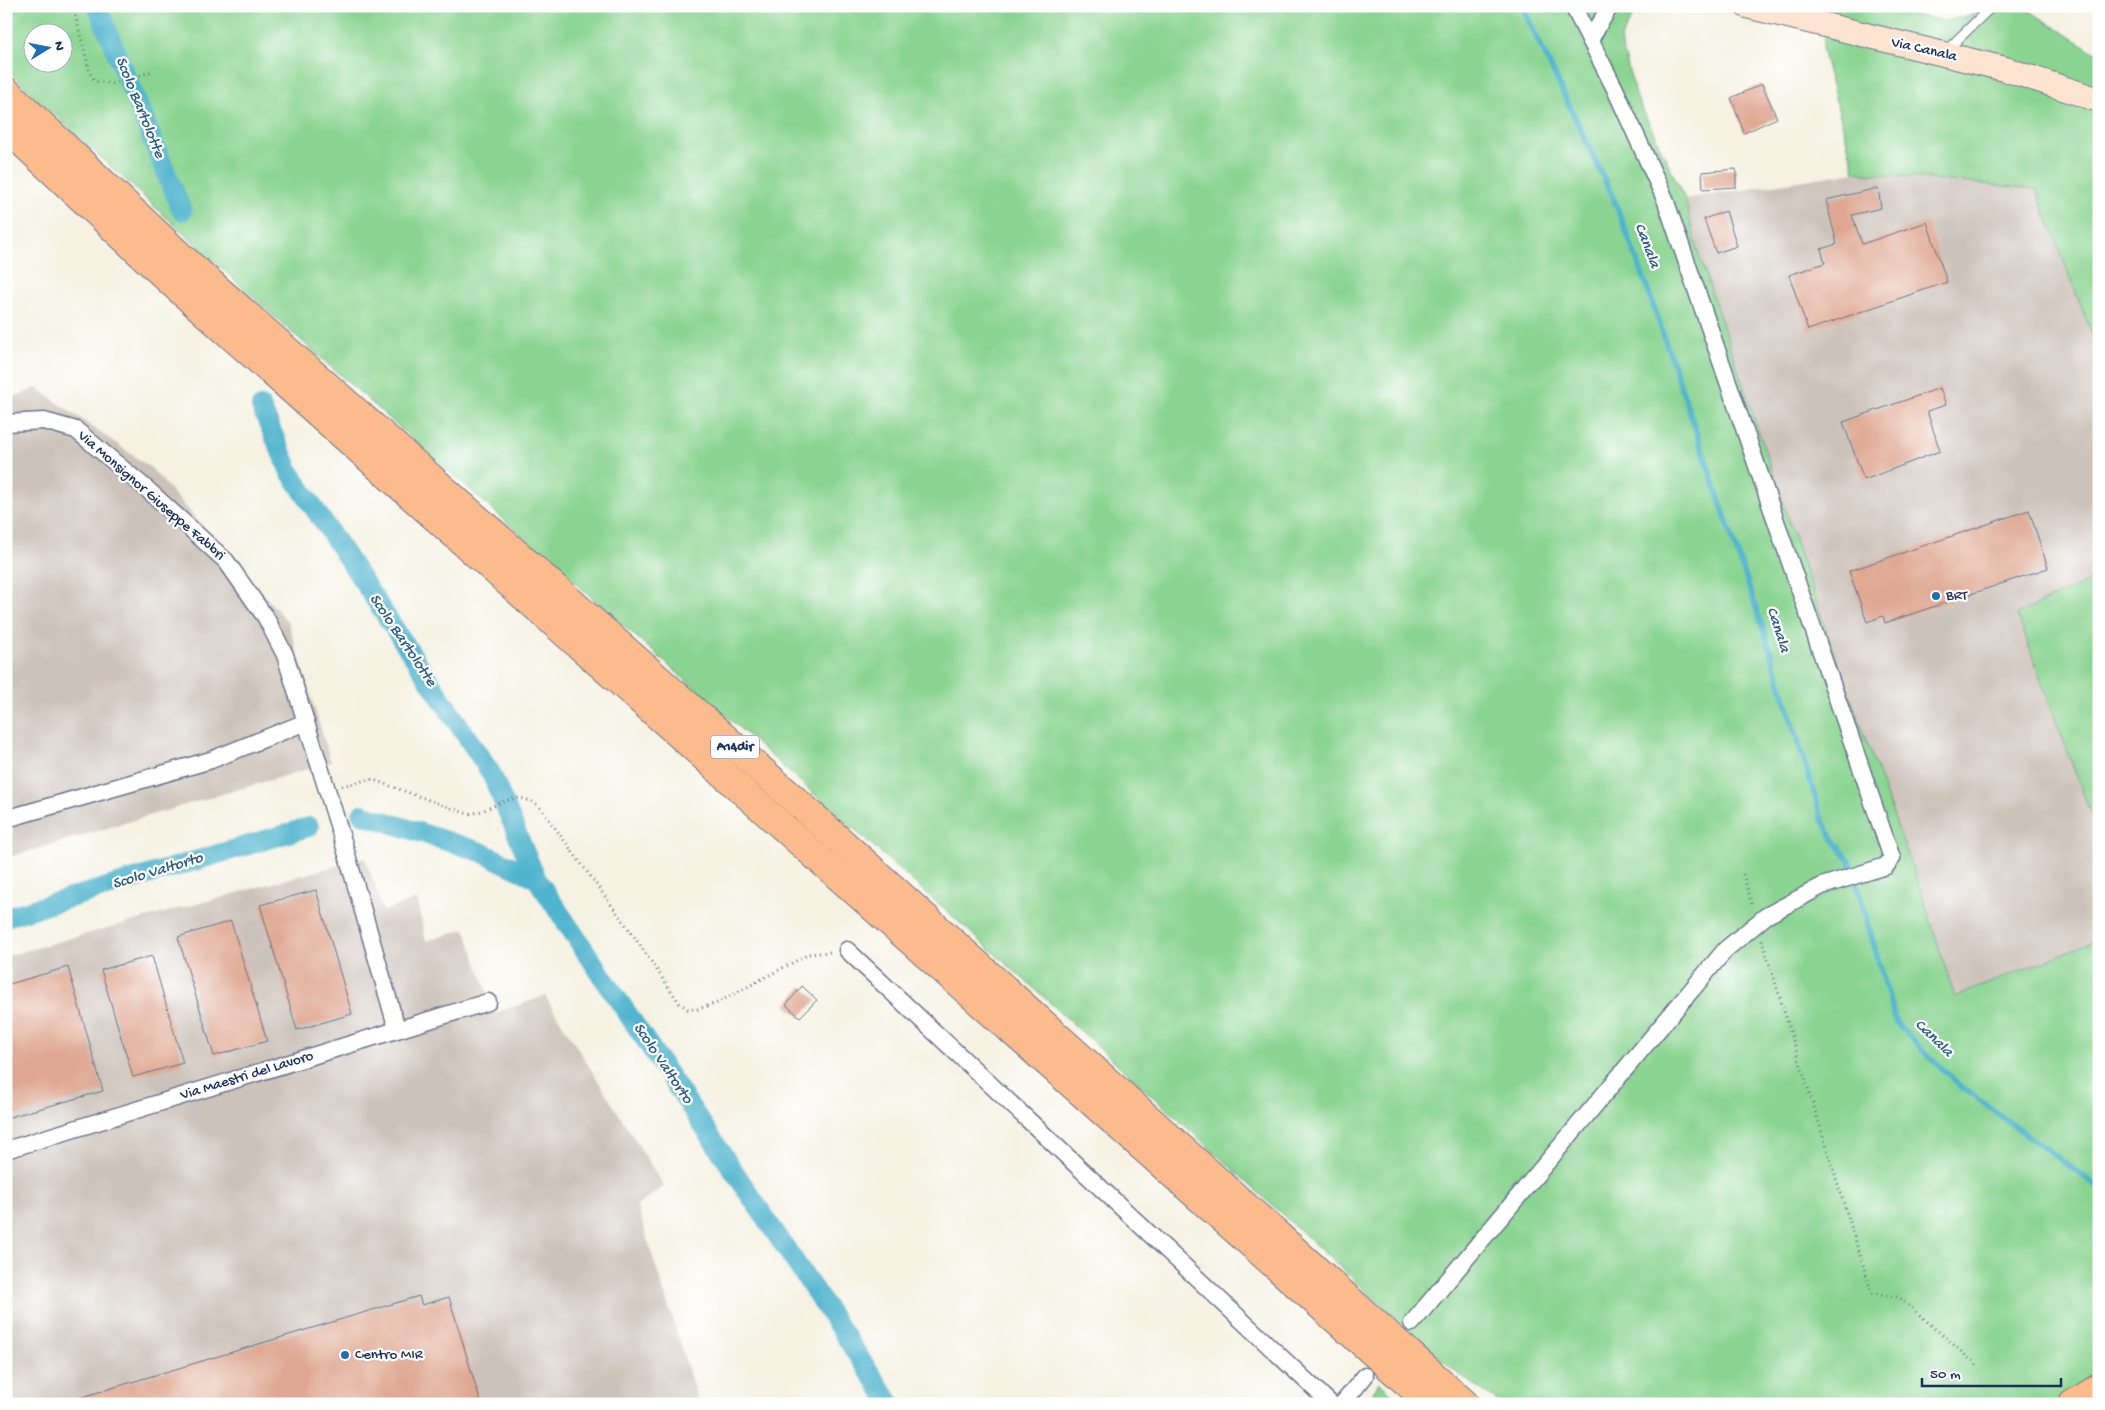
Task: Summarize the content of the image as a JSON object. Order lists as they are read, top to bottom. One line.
{"streets":{"highway":["A14dir"],"street":["Via Canala","Via Monsignor Giuseppe Fabbri","Via Maestri del Lavoro"]},"crossings":[["Via Monsignor Giuseppe Fabbri","Via Maestri del Lavoro"]],"water":["Scolo Bartolotte","Canala","Scolo Valtorto"],"places":["BRT","Centro MIR"],"scale_bar":"50 m","north":"right"}
